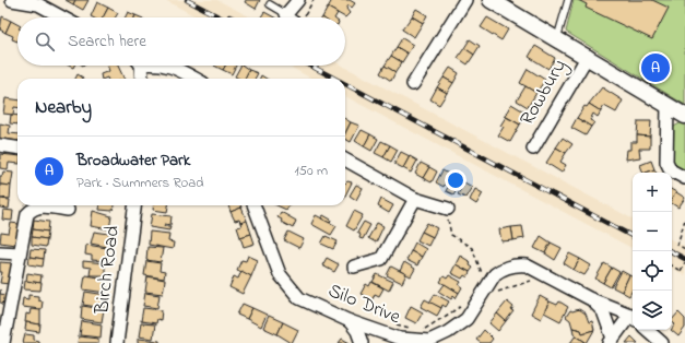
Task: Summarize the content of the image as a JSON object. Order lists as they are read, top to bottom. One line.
{"streets":{"street":["Rowbury","Birch Road","Silo Drive"]},"page":{"search":"Search here","pins":"A","heading":"Nearby","list":[{"mark":"A","name":"Broadwater Park","note":"Park · Summers Road","value":"150 m"}],"map_buttons":["+","−"]}}
